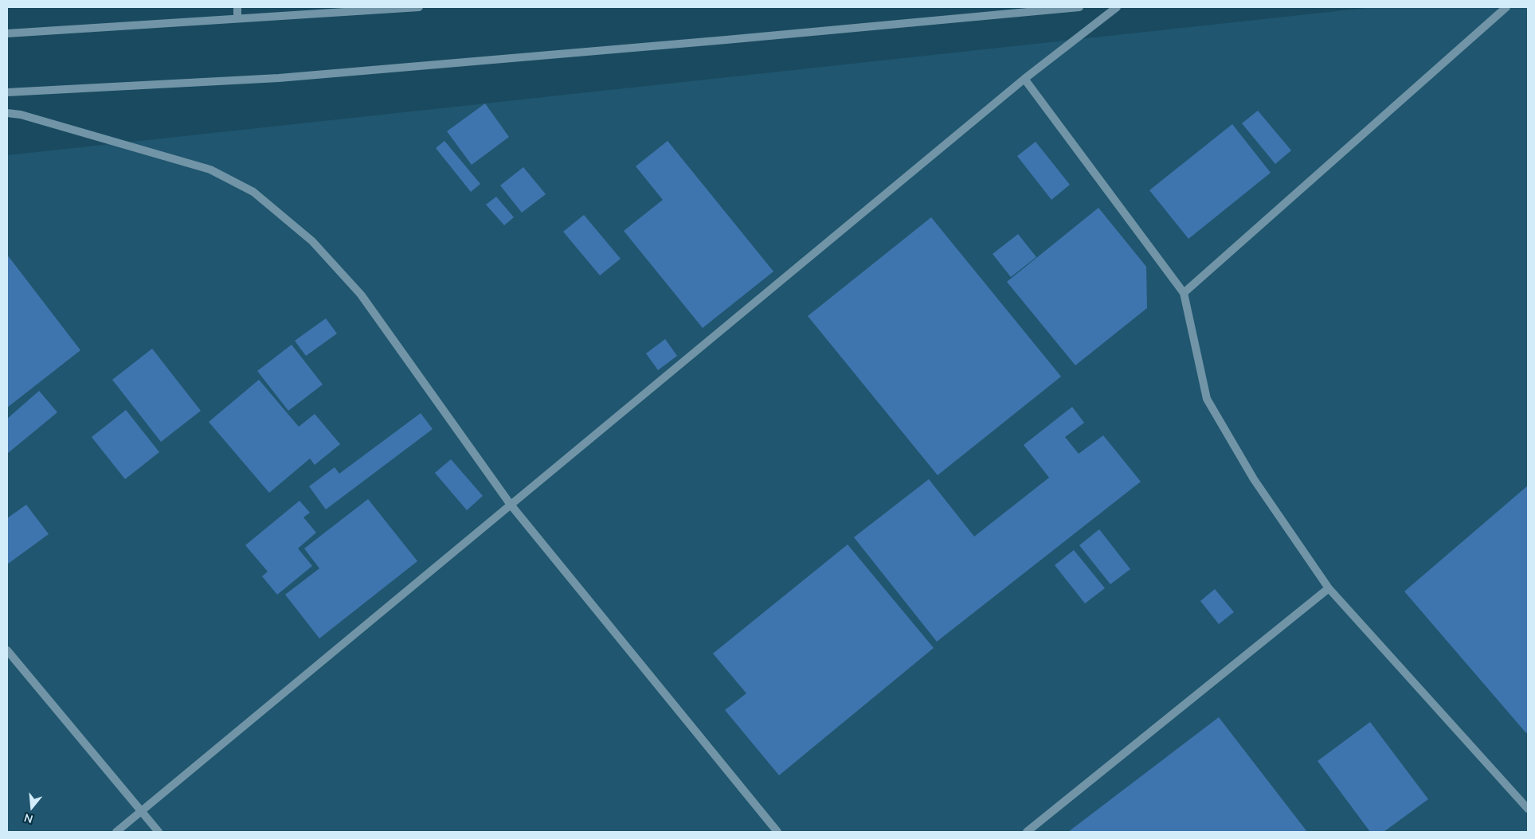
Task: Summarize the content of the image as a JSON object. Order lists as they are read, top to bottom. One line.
{"north":"bottom"}
